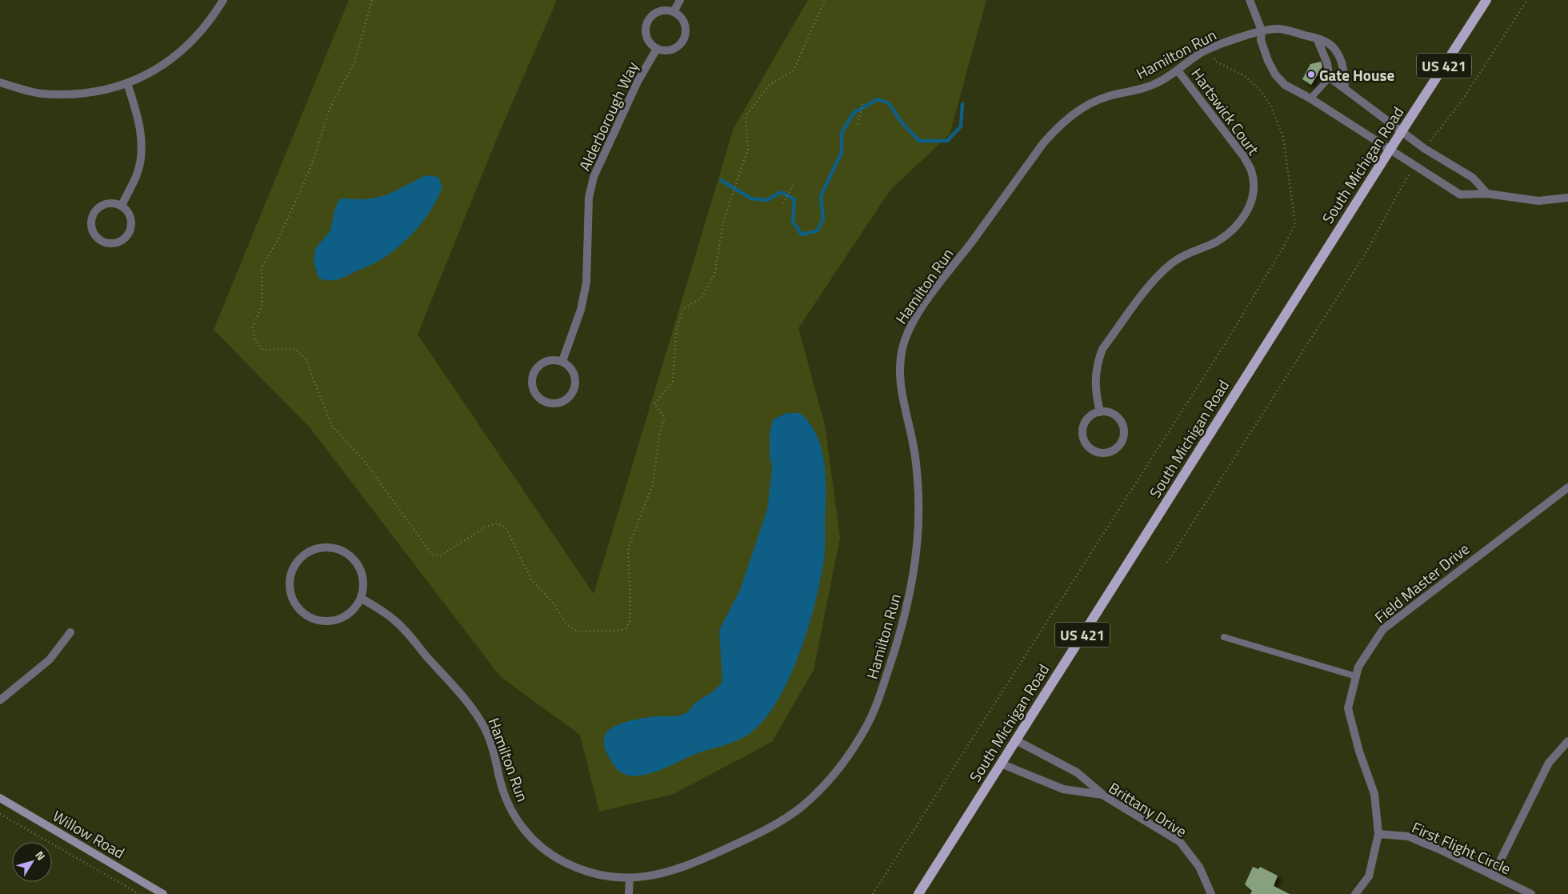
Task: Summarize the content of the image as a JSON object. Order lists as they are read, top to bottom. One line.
{"streets":{"main road":["US 421","South Michigan Road"],"street":["Hamilton Run","Hartswick Court","Alderborough Way","Field Master Drive","Brittany Drive","Willow Road","First Flight Circle"]},"crossings":[["Hamilton Run","Hartswick Court"],["South Michigan Road","Brittany Drive"],["Field Master Drive","First Flight Circle"]],"places":["Gate House"],"north":"top right"}
